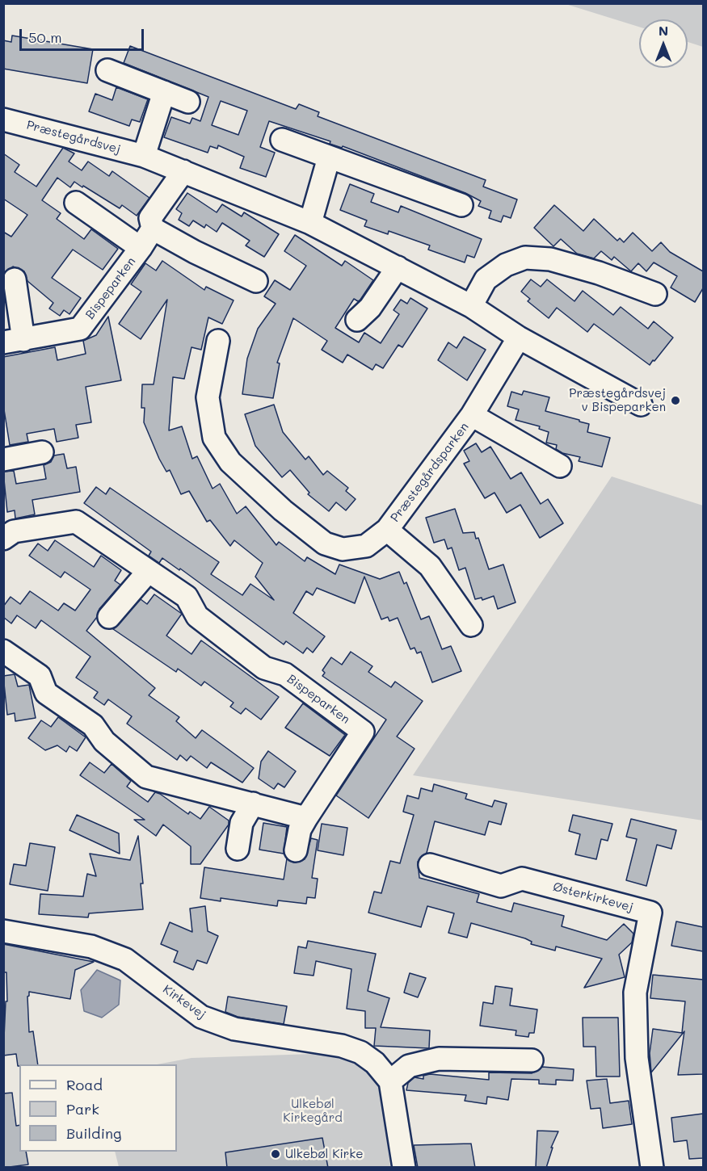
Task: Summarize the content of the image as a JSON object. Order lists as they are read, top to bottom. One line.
{"streets":{"street":["Præstegårdsvej","Bispeparken","Præstegårdsparken","Østerkirkevej","Kirkevej"]},"parks":["Ulkebøl Kirkegård"],"places":["Præstegårdsvej v Bispeparken","Ulkebøl Kirke"],"legend":["Road","Park","Building"],"scale_bar":"50 m","north":"top"}
